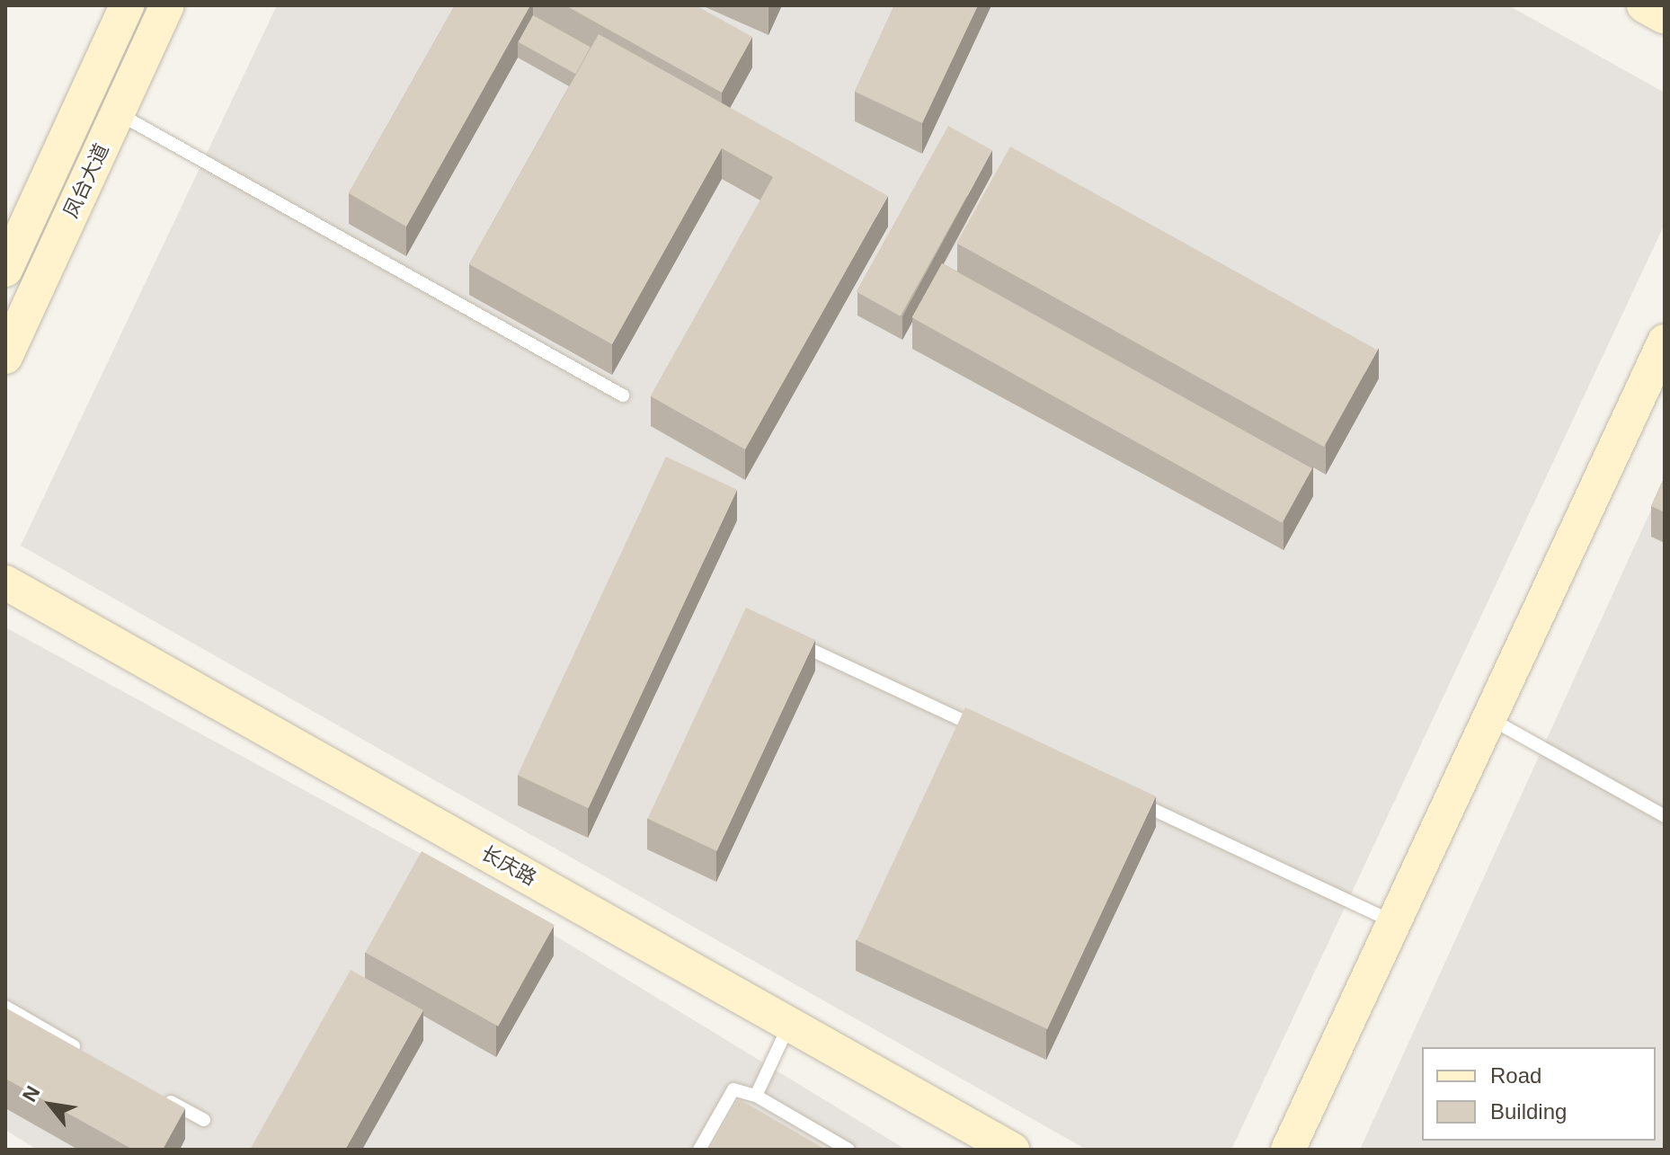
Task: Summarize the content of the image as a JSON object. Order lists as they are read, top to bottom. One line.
{"streets":{"street":["凤台大道","长庆路"]},"legend":["Road","Building"],"north":"top left"}
